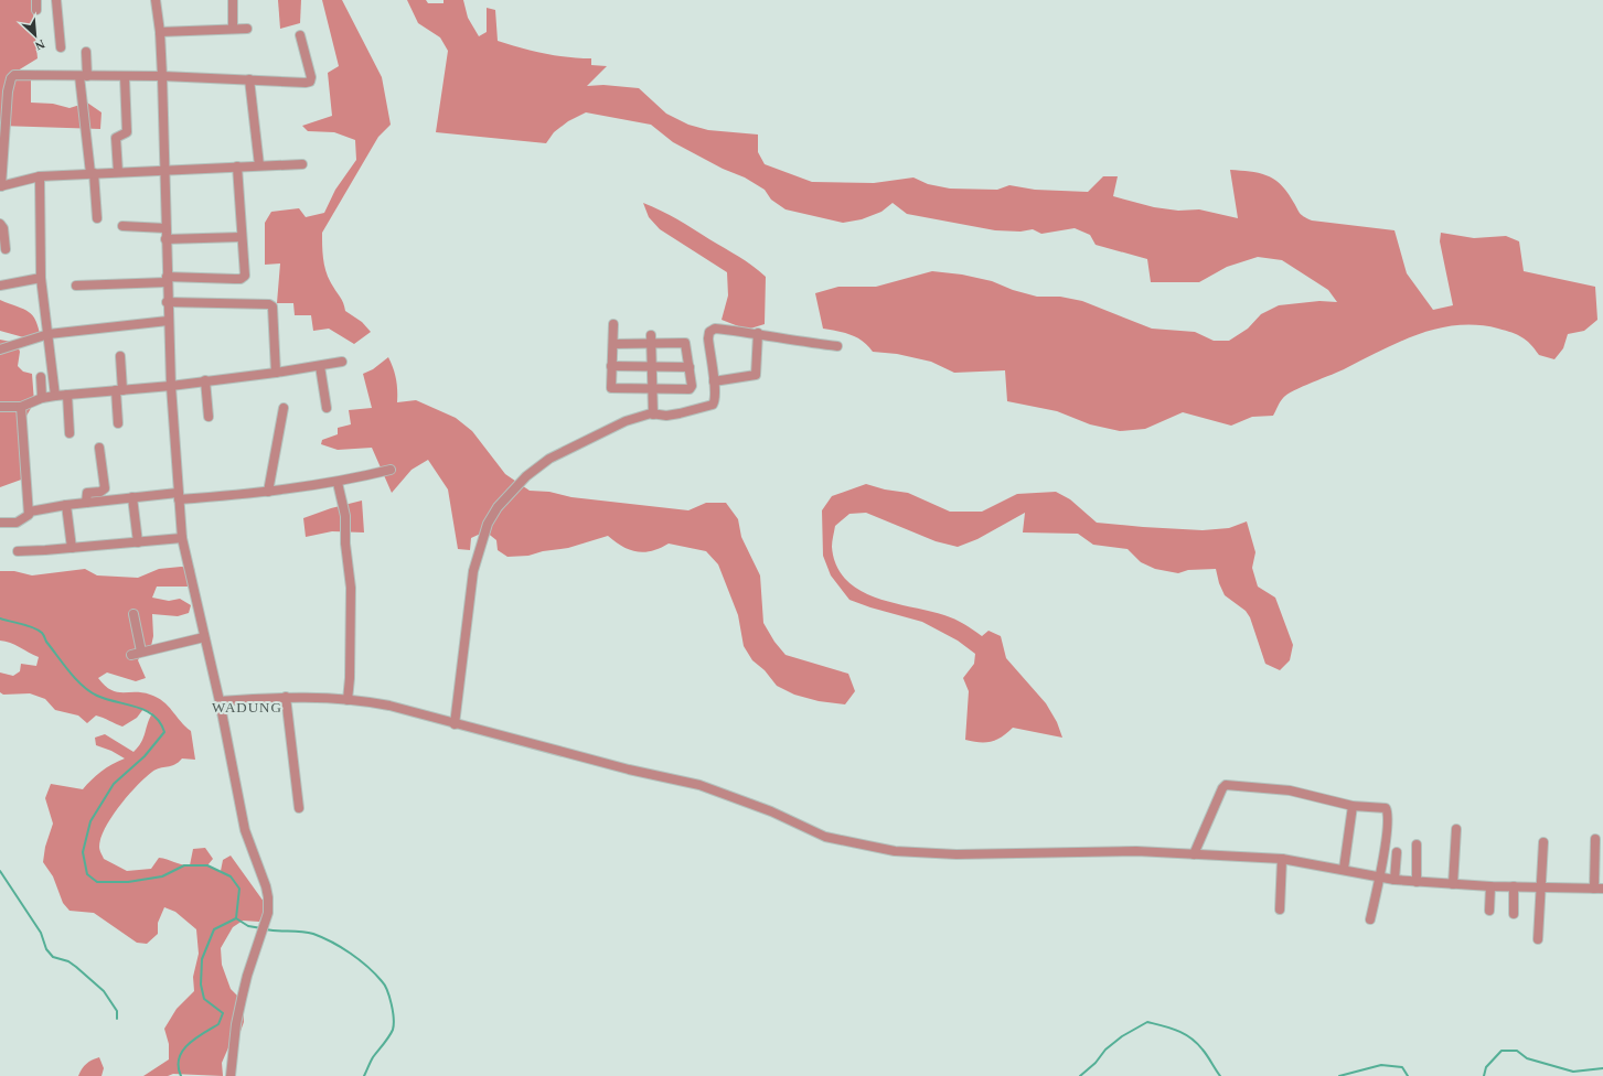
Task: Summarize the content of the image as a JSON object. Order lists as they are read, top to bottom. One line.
{"districts":["WADUNG"],"north":"bottom right"}
